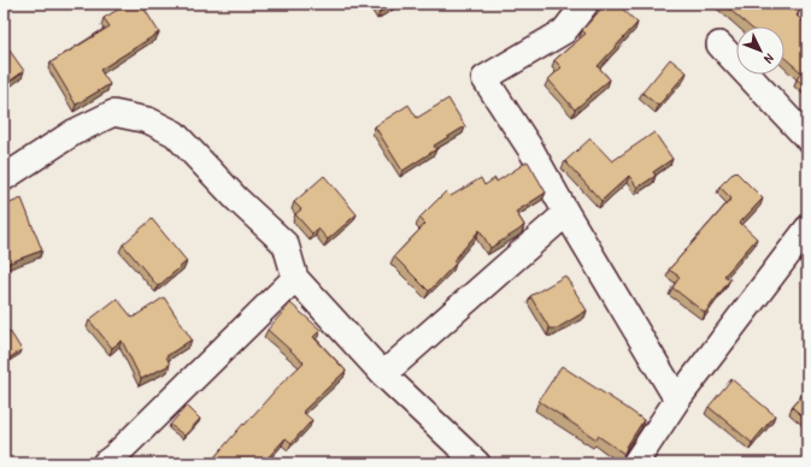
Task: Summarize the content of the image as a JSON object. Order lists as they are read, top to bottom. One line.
{"north":"bottom right"}
